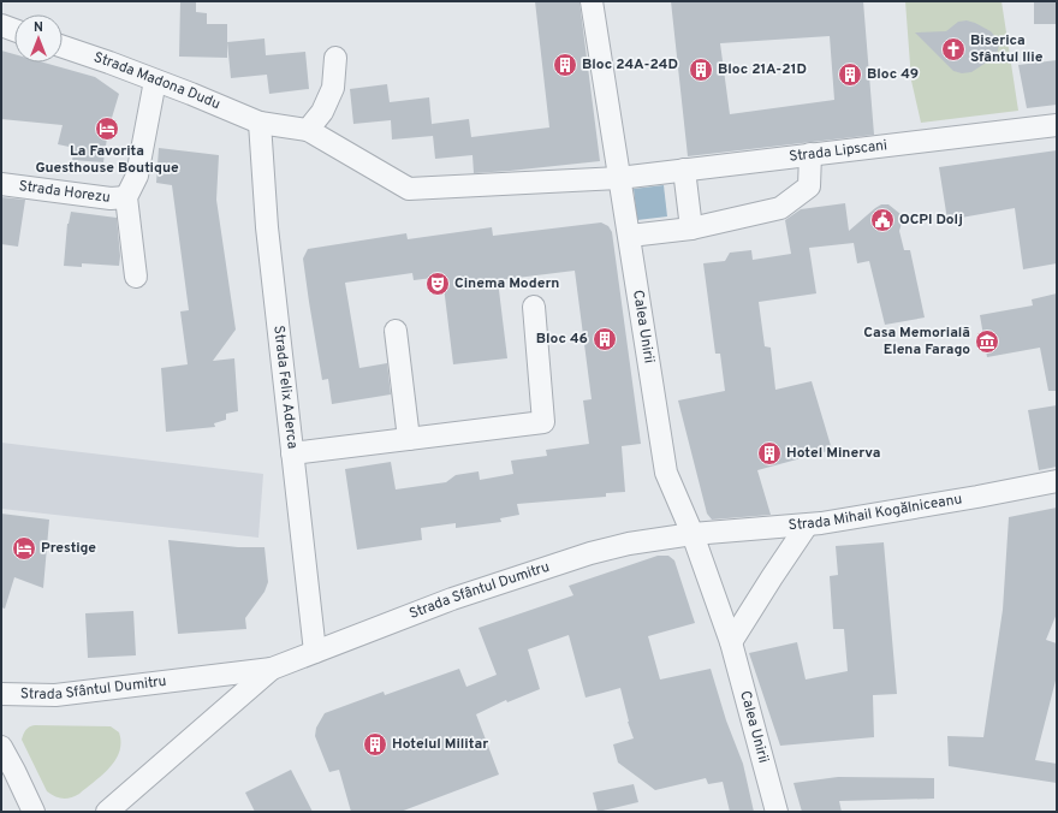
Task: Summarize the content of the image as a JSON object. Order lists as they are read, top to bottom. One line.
{"streets":{"street":["Strada Madona Dudu","Strada Lipscani","Strada Horezu","Calea Unirii","Strada Felix Aderca","Strada Mihail Kogălniceanu","Strada Sfântul Dumitru"]},"crossings":[["Strada Madona Dudu","Strada Lipscani"],["Strada Madona Dudu","Strada Felix Aderca"],["Strada Lipscani","Calea Unirii"],["Calea Unirii","Strada Mihail Kogălniceanu"],["Calea Unirii","Strada Sfântul Dumitru"],["Strada Felix Aderca","Strada Sfântul Dumitru"],["Strada Mihail Kogălniceanu","Strada Sfântul Dumitru"]],"places":{"church":["Biserica Sfântul Ilie"],"building":["Bloc 24A-24D","Bloc 21A-21D","Bloc 49","Bloc 46","Hotel Minerva","Hotelul Militar"],"hotel":["La Favorita Guesthouse Boutique","Prestige"],"public building":["OCPI Dolj"],"theatre":["Cinema Modern"],"museum":["Casa Memorială Elena Farago"]},"north":"top"}
